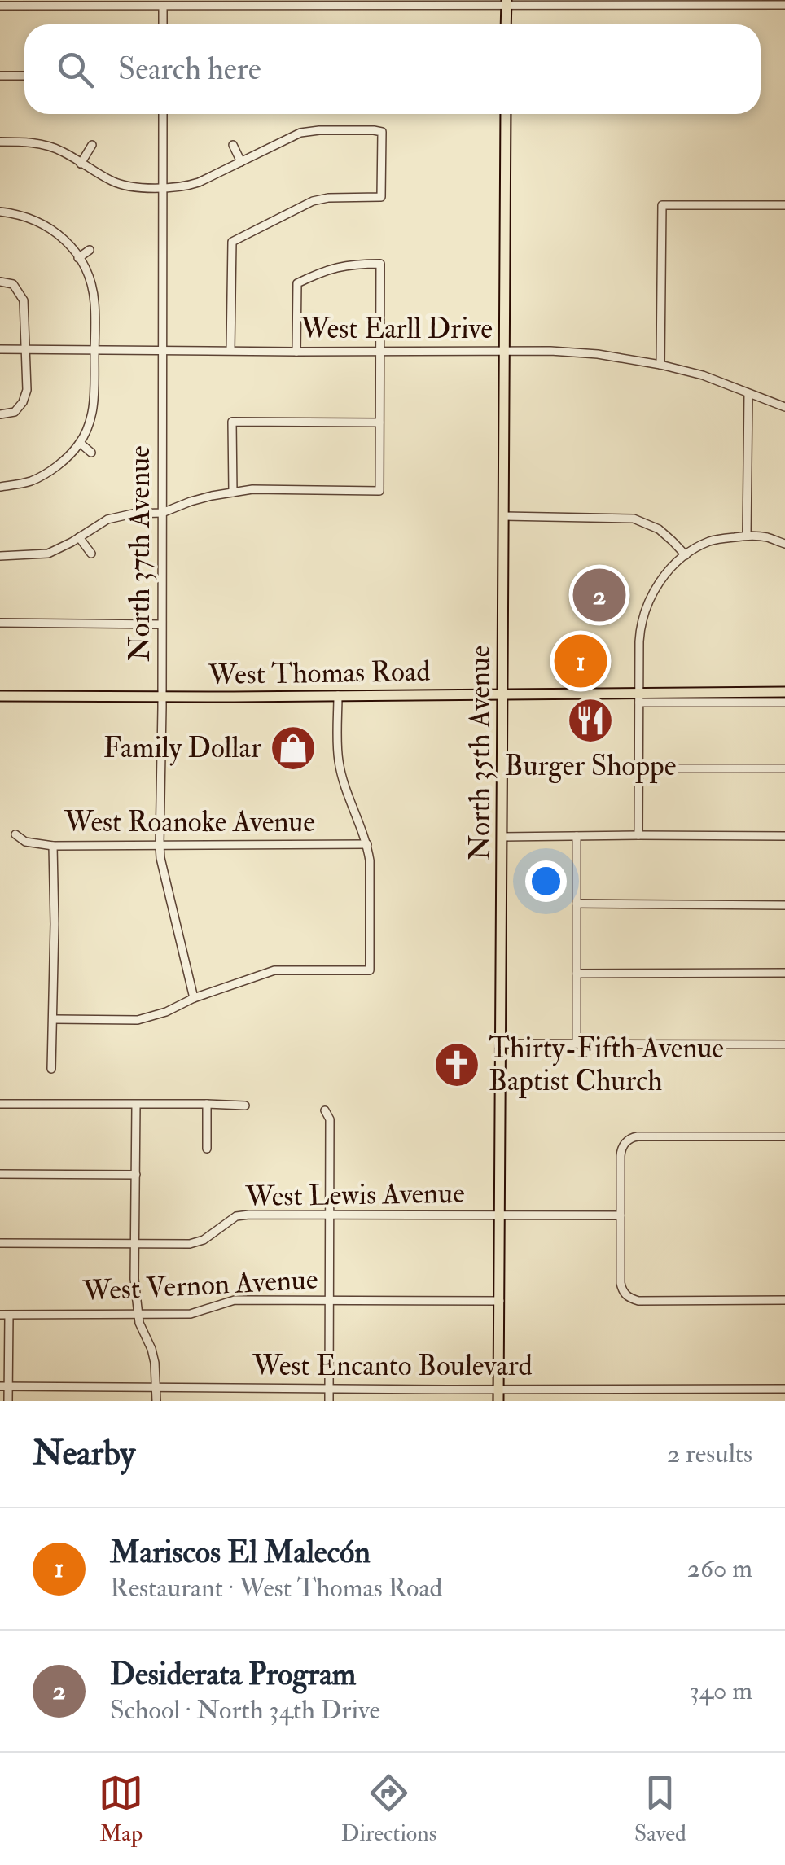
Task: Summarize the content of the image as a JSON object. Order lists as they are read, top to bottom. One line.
{"streets":{"main road":["West Thomas Road","North 35th Avenue"],"street":["West Earll Drive","North 37th Avenue","West Roanoke Avenue","West Lewis Avenue","West Vernon Avenue","West Encanto Boulevard"]},"crossings":[["West Earll Drive","North 37th Avenue"],["West Earll Drive","North 35th Avenue"],["North 37th Avenue","West Thomas Road"],["North 37th Avenue","West Roanoke Avenue"],["West Thomas Road","North 35th Avenue"],["North 35th Avenue","West Lewis Avenue"],["North 35th Avenue","West Vernon Avenue"],["North 35th Avenue","West Encanto Boulevard"]],"places":{"restaurant":["Burger Shoppe"],"shop":["Family Dollar"],"church":["Thirty-Fifth Avenue Baptist Church"]},"page":{"search":"Search here","pins":["2","1"],"heading":["Nearby","2 results"],"list":[{"mark":"1","name":"Mariscos El Malecón","note":"Restaurant · West Thomas Road","value":"260 m"},{"mark":"2","name":"Desiderata Program","note":"School · North 34th Drive","value":"340 m"}],"nav":["Map","Directions","Saved"]}}
